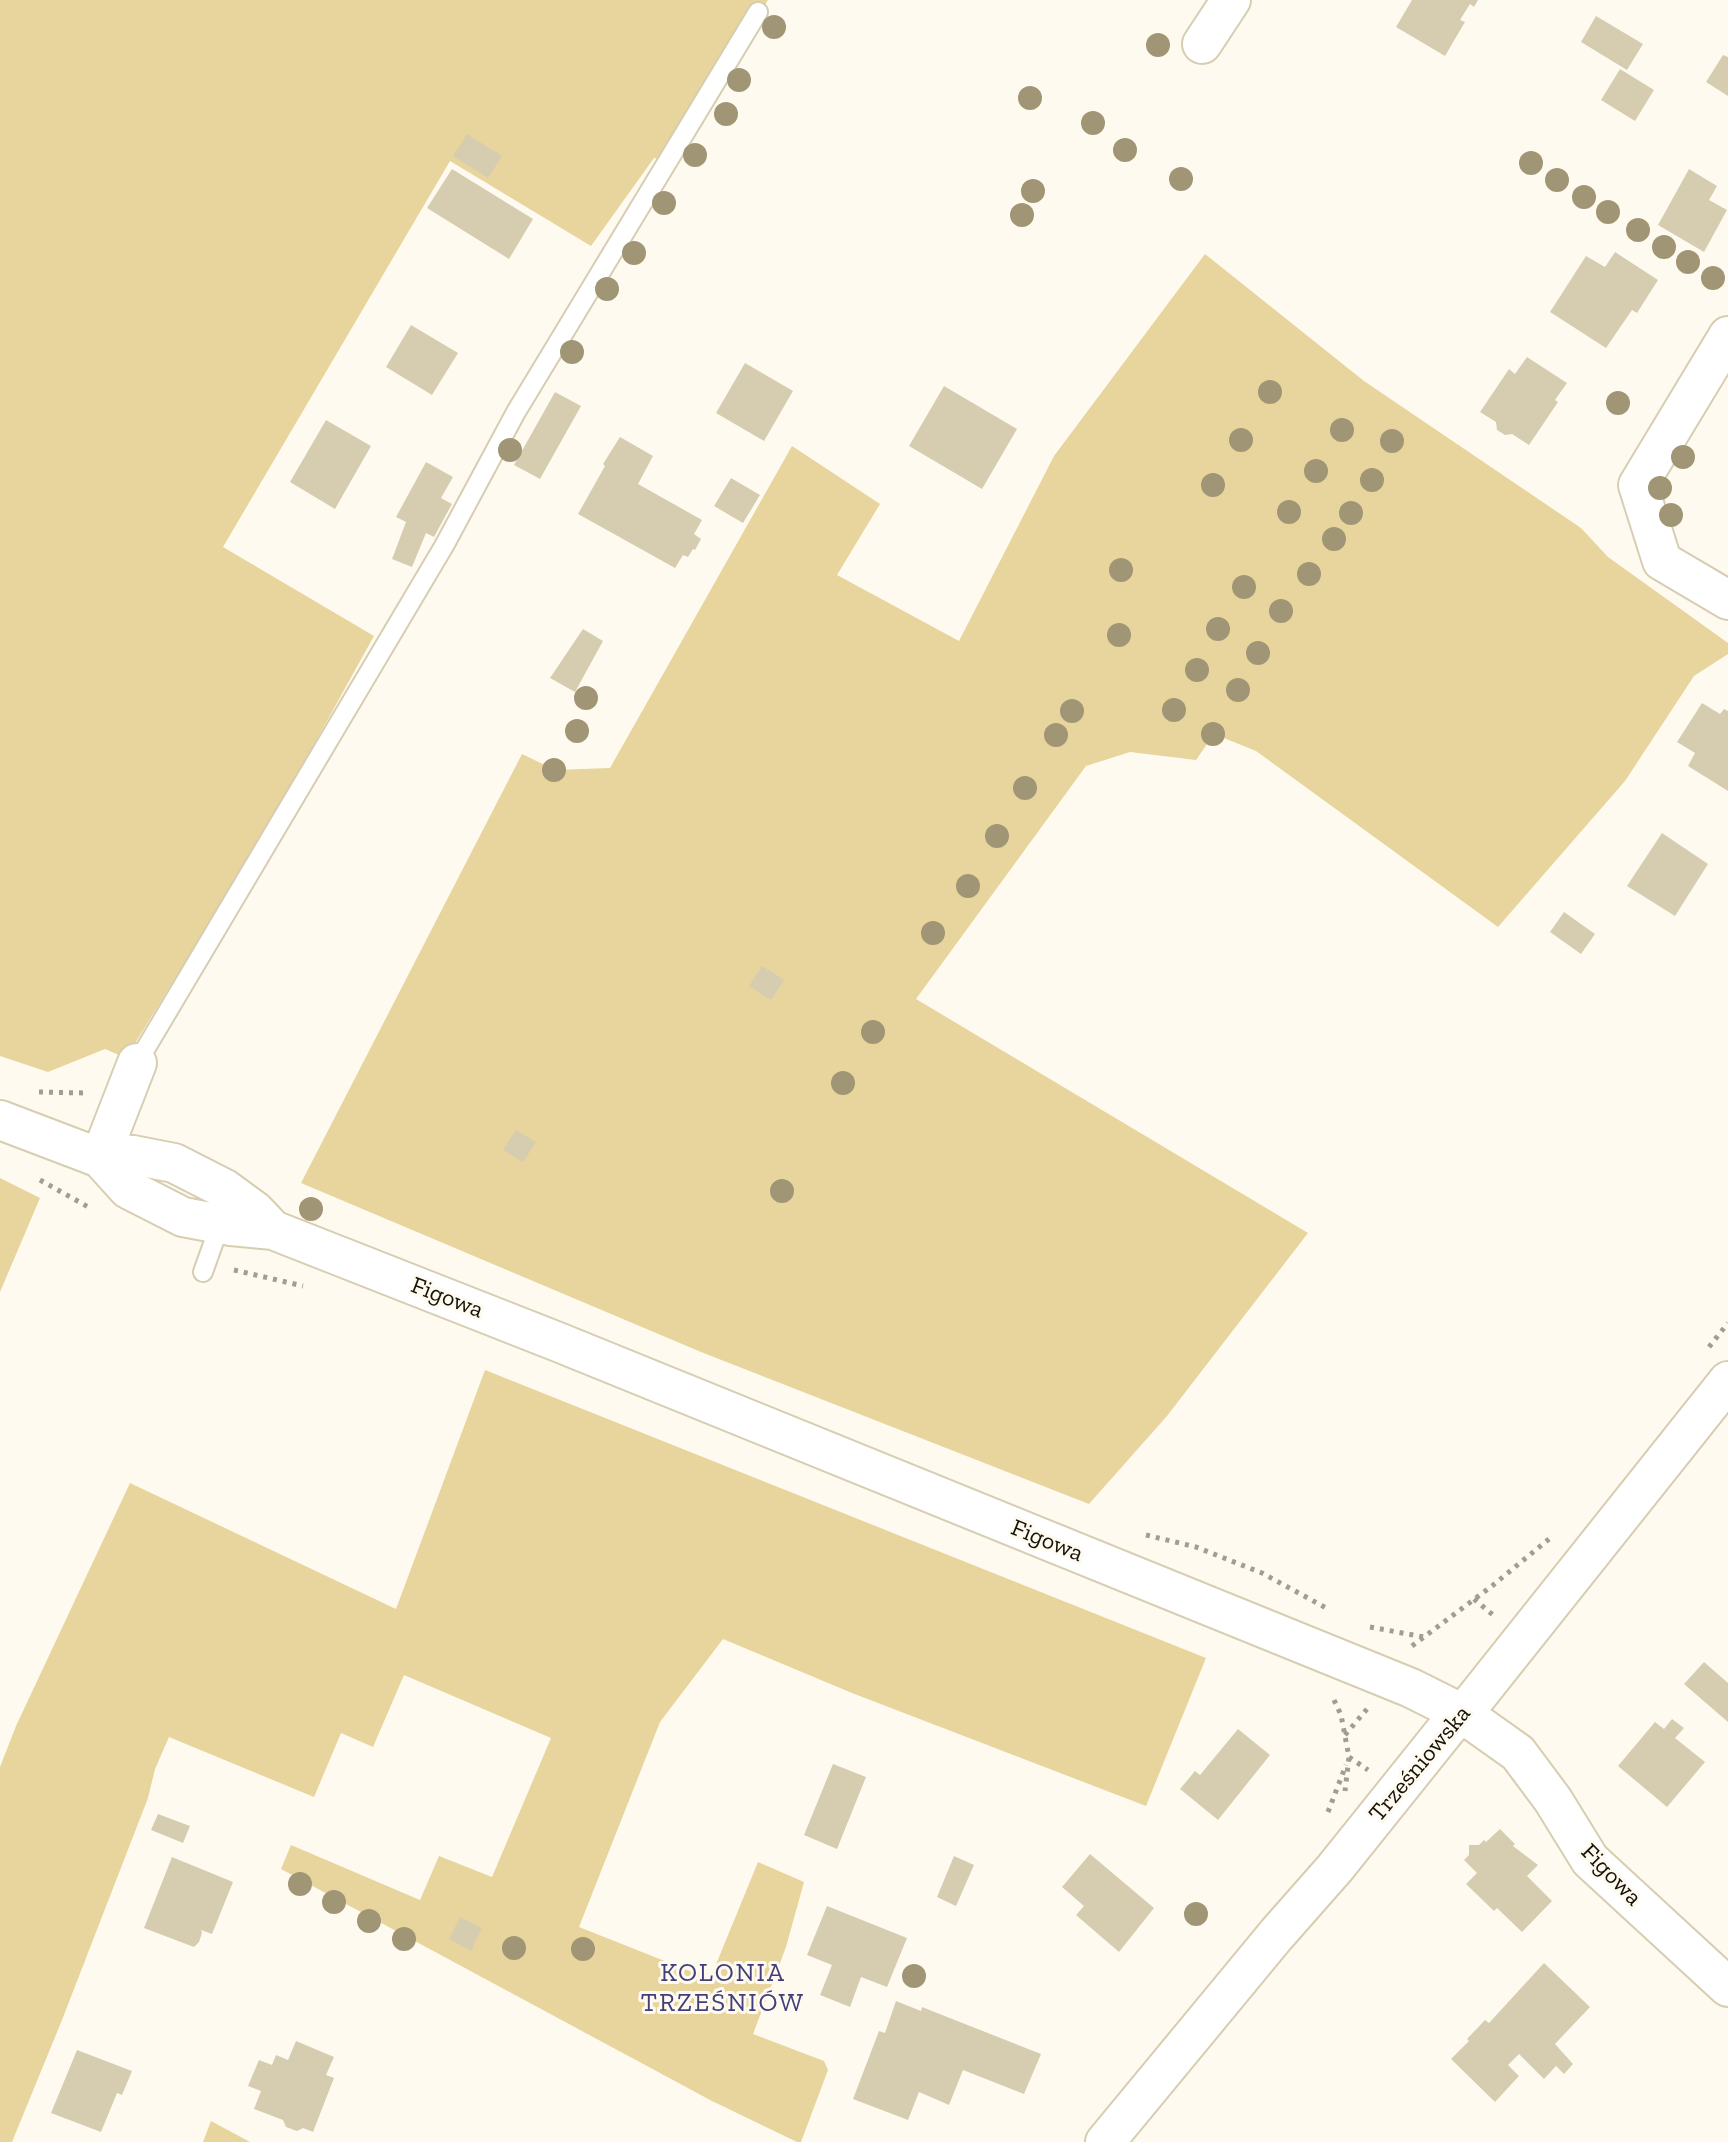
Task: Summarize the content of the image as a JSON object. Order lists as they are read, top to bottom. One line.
{"streets":{"street":["Figowa","Trześniowska"]},"crossings":[["Figowa","Trześniowska"]],"districts":["KOLONIA TRZEŚNIÓW"]}
